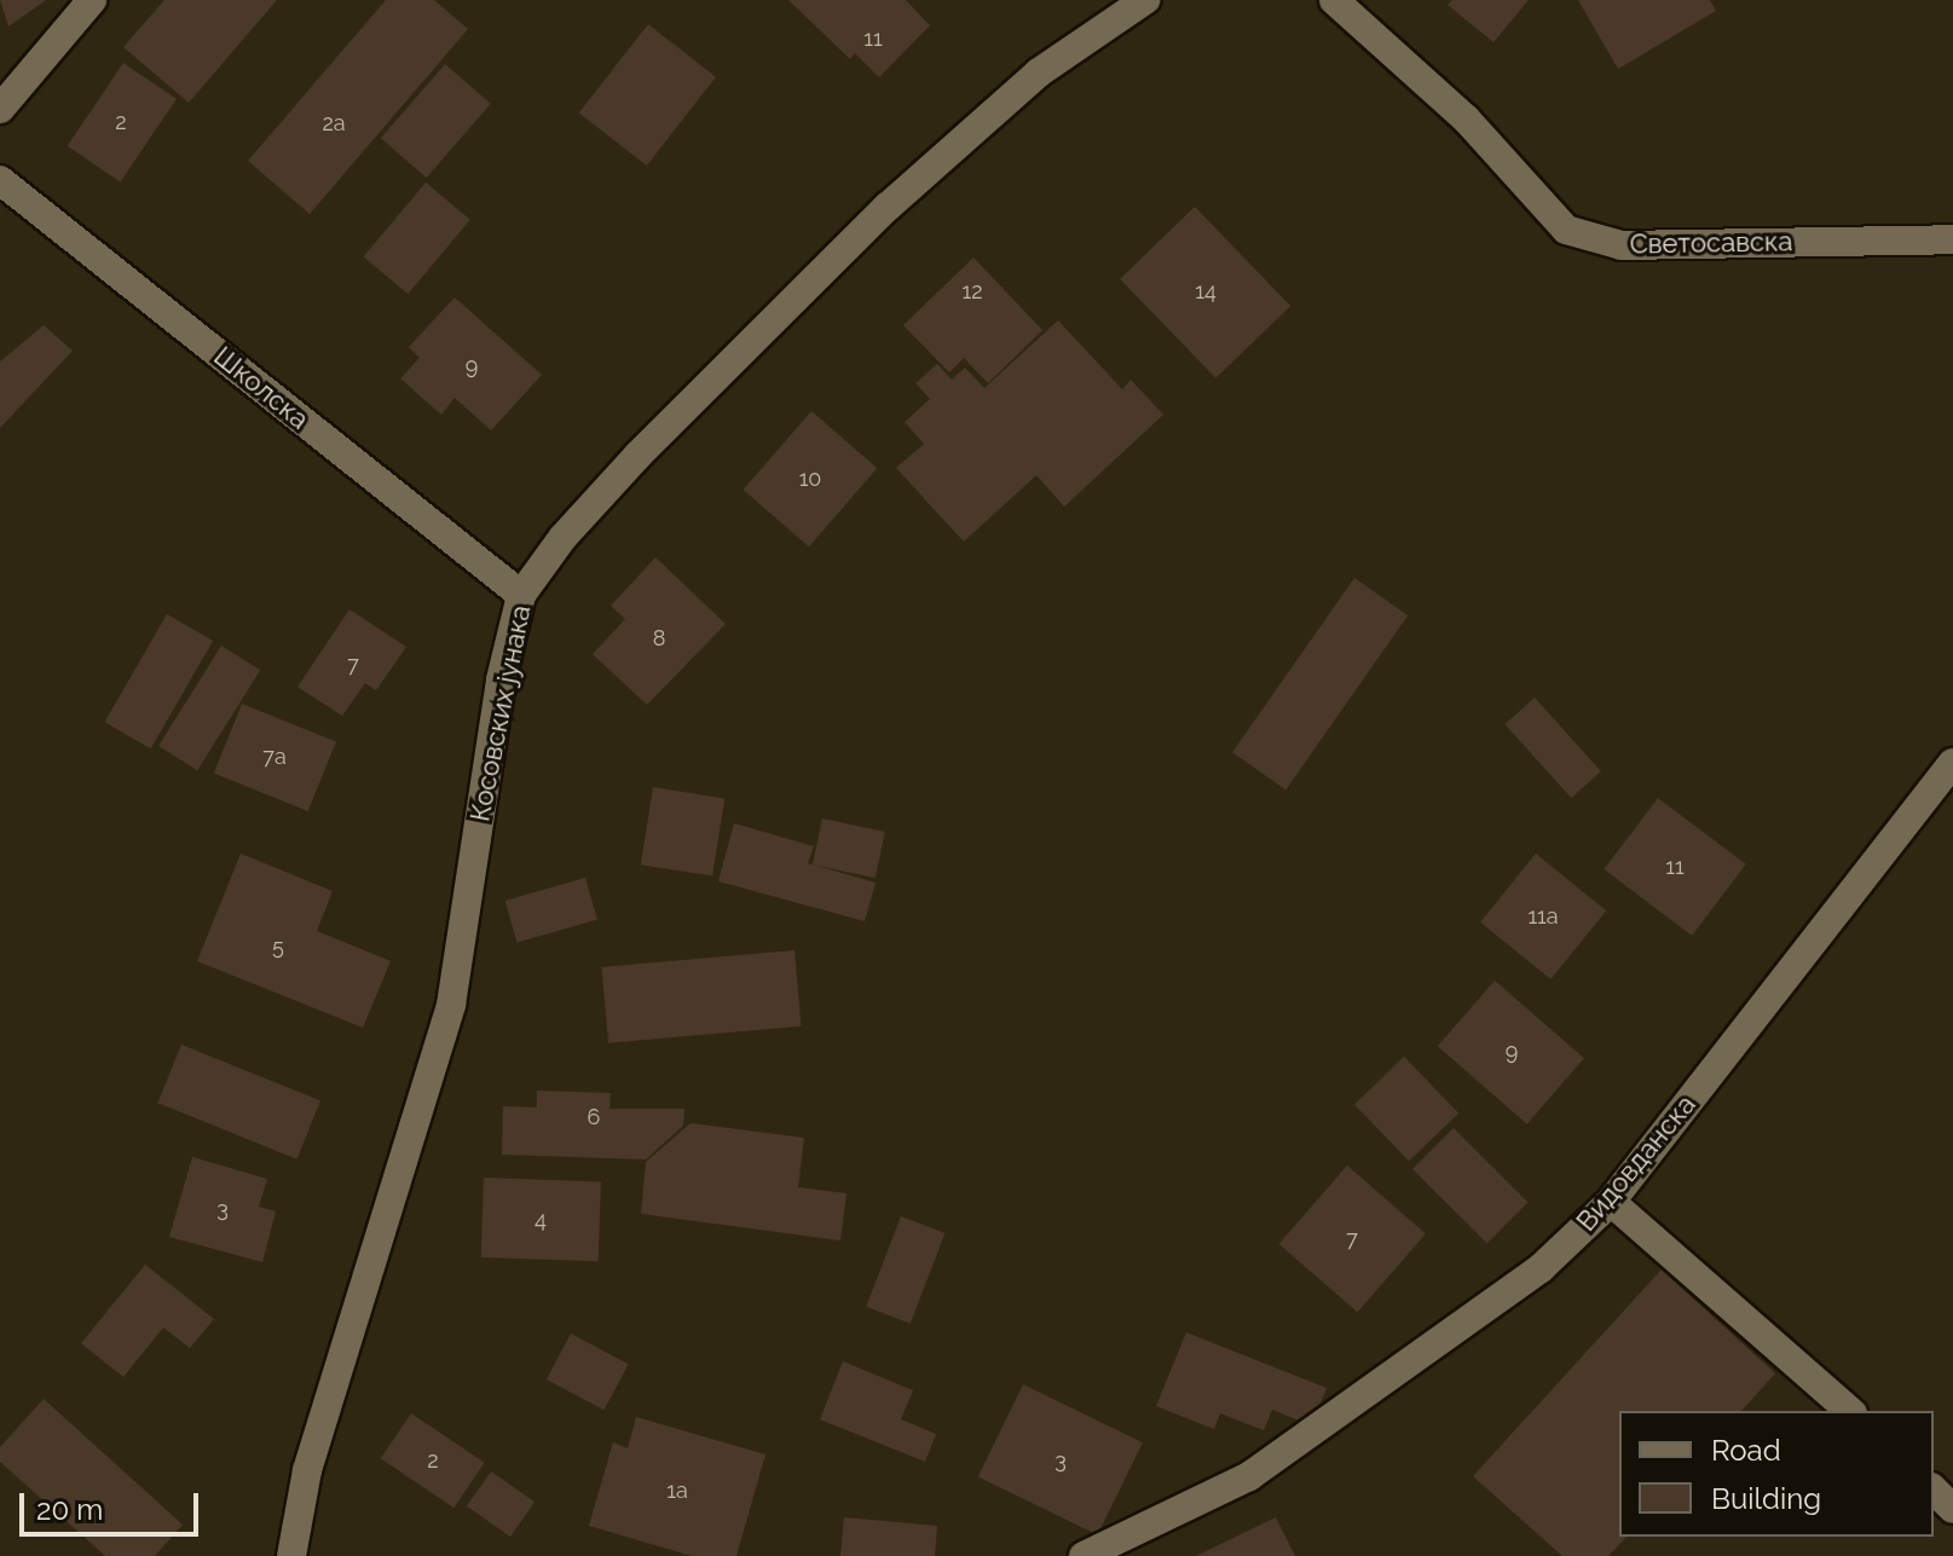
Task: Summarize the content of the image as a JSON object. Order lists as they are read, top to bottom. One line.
{"streets":{"street":["Светосавска","Школска","Косовских јунака","Видовданска"]},"crossings":[["Школска","Косовских јунака"]],"house_numbers":["11","2","2a","12","14","9","10","8","7","7a","11","11a","5","9","6","3","4","7","2","3","1a"],"legend":["Road","Building"],"scale_bar":"20 m"}
